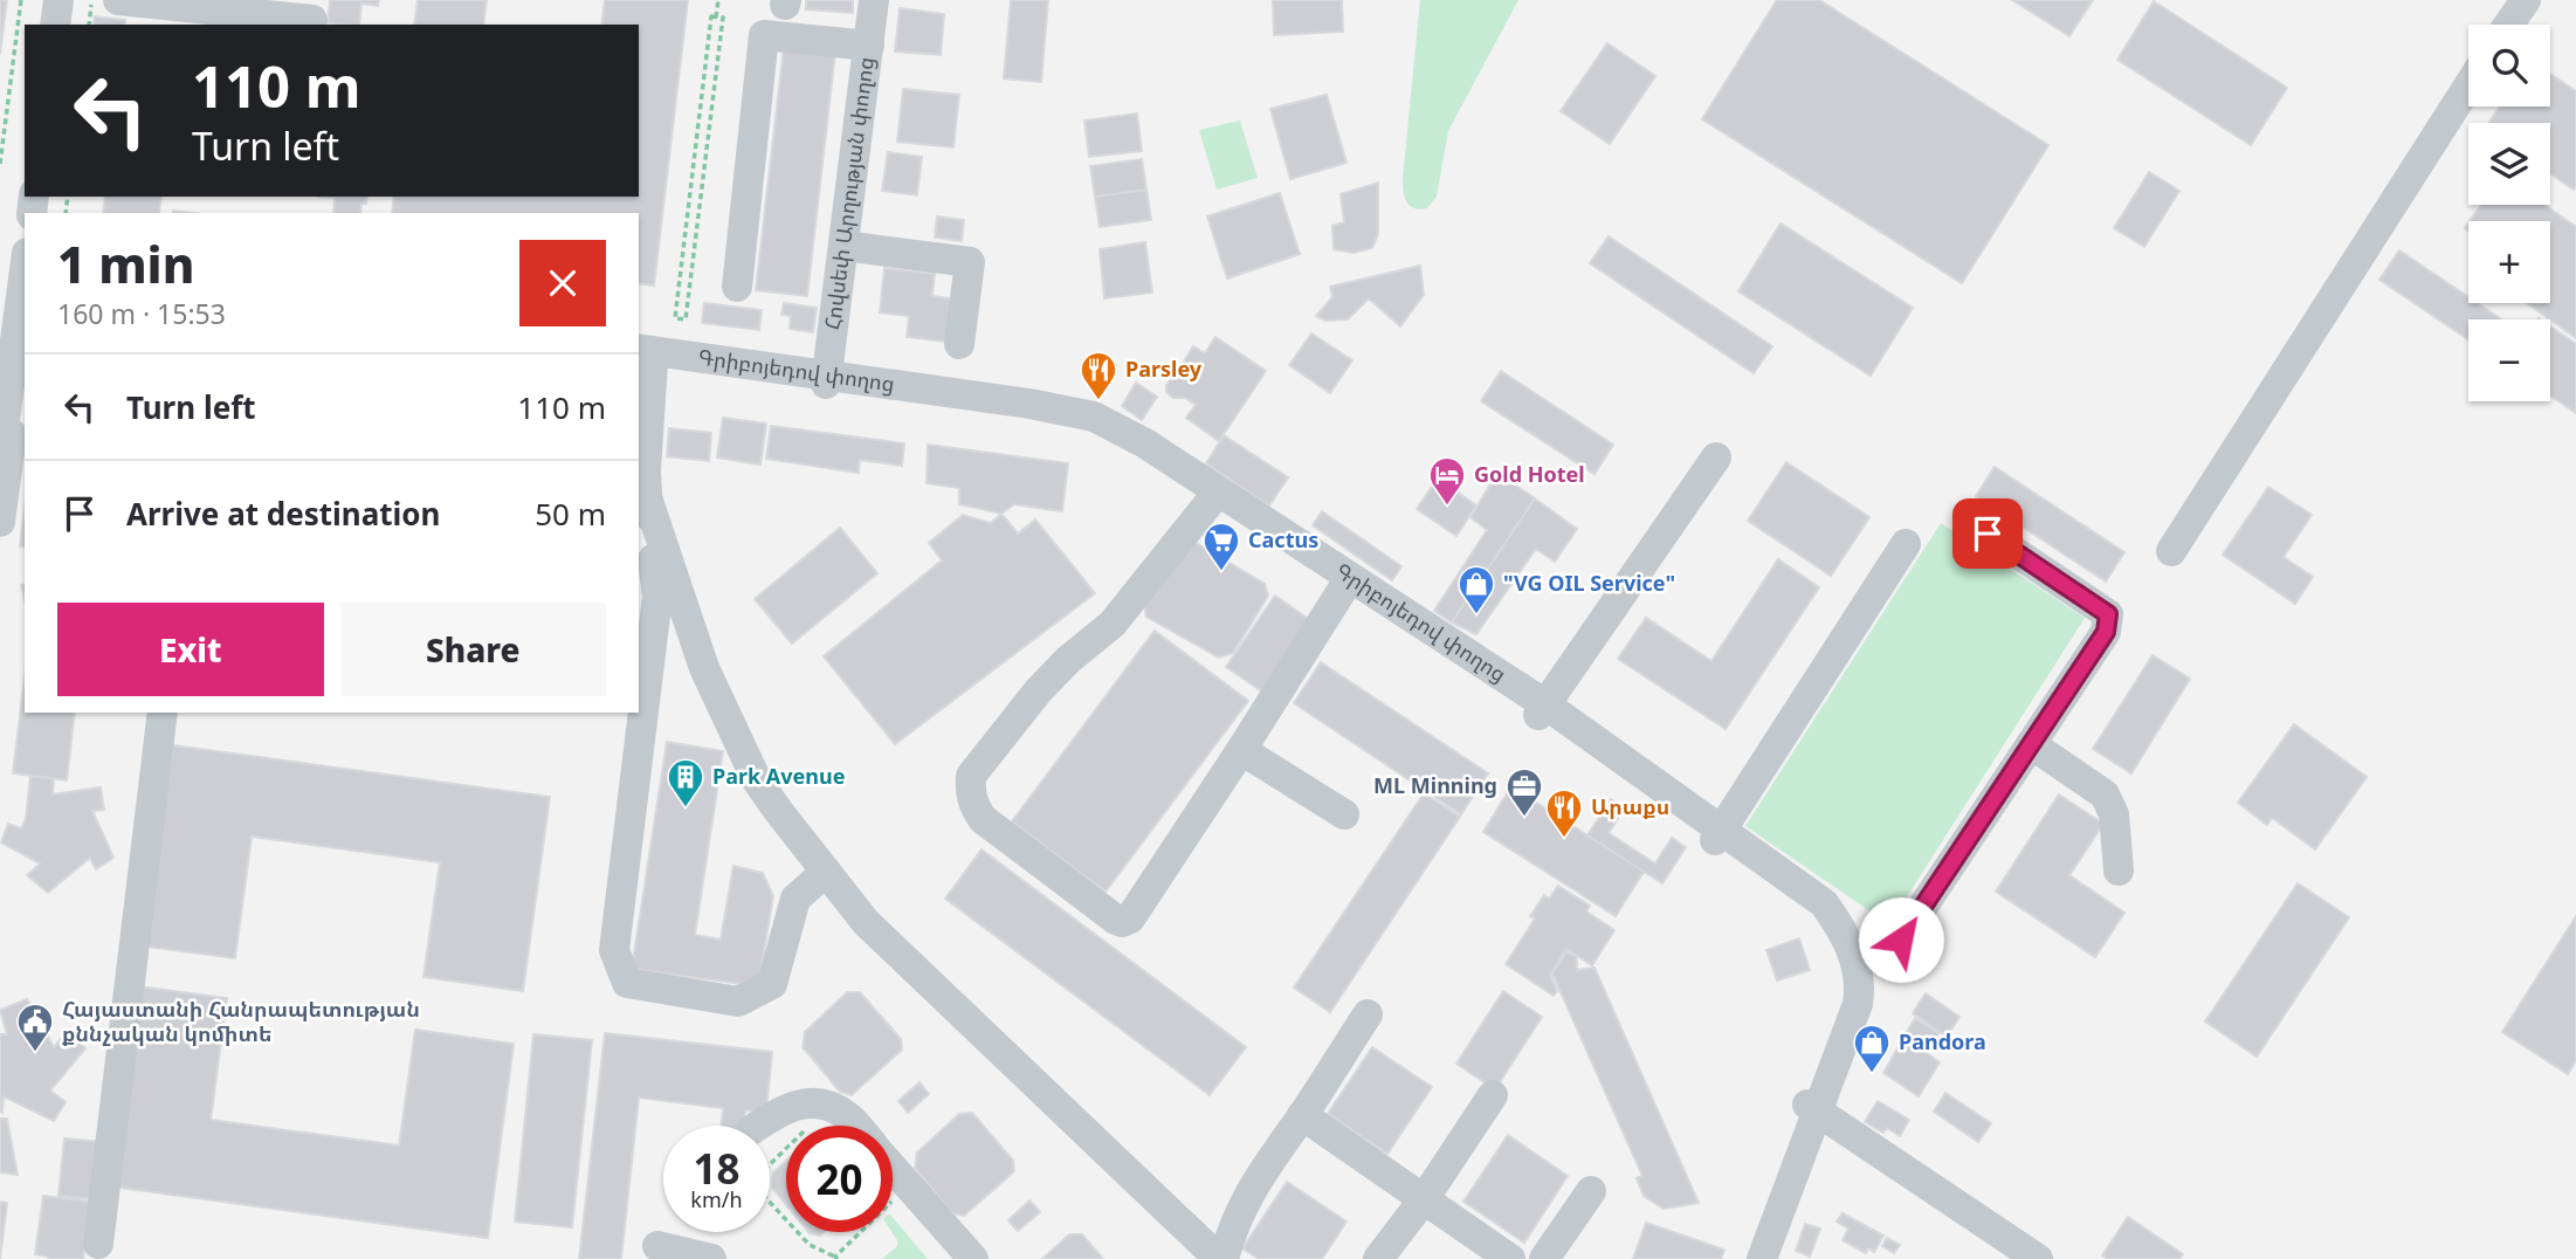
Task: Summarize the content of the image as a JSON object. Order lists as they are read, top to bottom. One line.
{"streets":{"street":["Հովսեփ Արղության փողոց","Գրիբոյեդով փողոց"]},"crossings":[["Հովսեփ Արղության փողոց","Գրիբոյեդով փողոց"]],"places":{"restaurant":["Parsley","Արաքս"],"hotel":["Gold Hotel"],"supermarket":["Cactus"],"shop":["\"VG OIL Service\"","Pandora"],"building":["Park Avenue"],"office":["ML Minning"],"public building":["Հայաստանի Հանրապետության քննչական կոմիտե"]},"page":{"map_buttons":["+","−"],"turn":["110 m","Turn left"],"heading":["1 min","160 m · 15:53"],"list":[{"name":"Turn left","value":"110 m"},{"name":"Arrive at destination","value":"50 m"}],"buttons":["Exit","Share"],"speed":"18 km/h","limit":"20"}}
